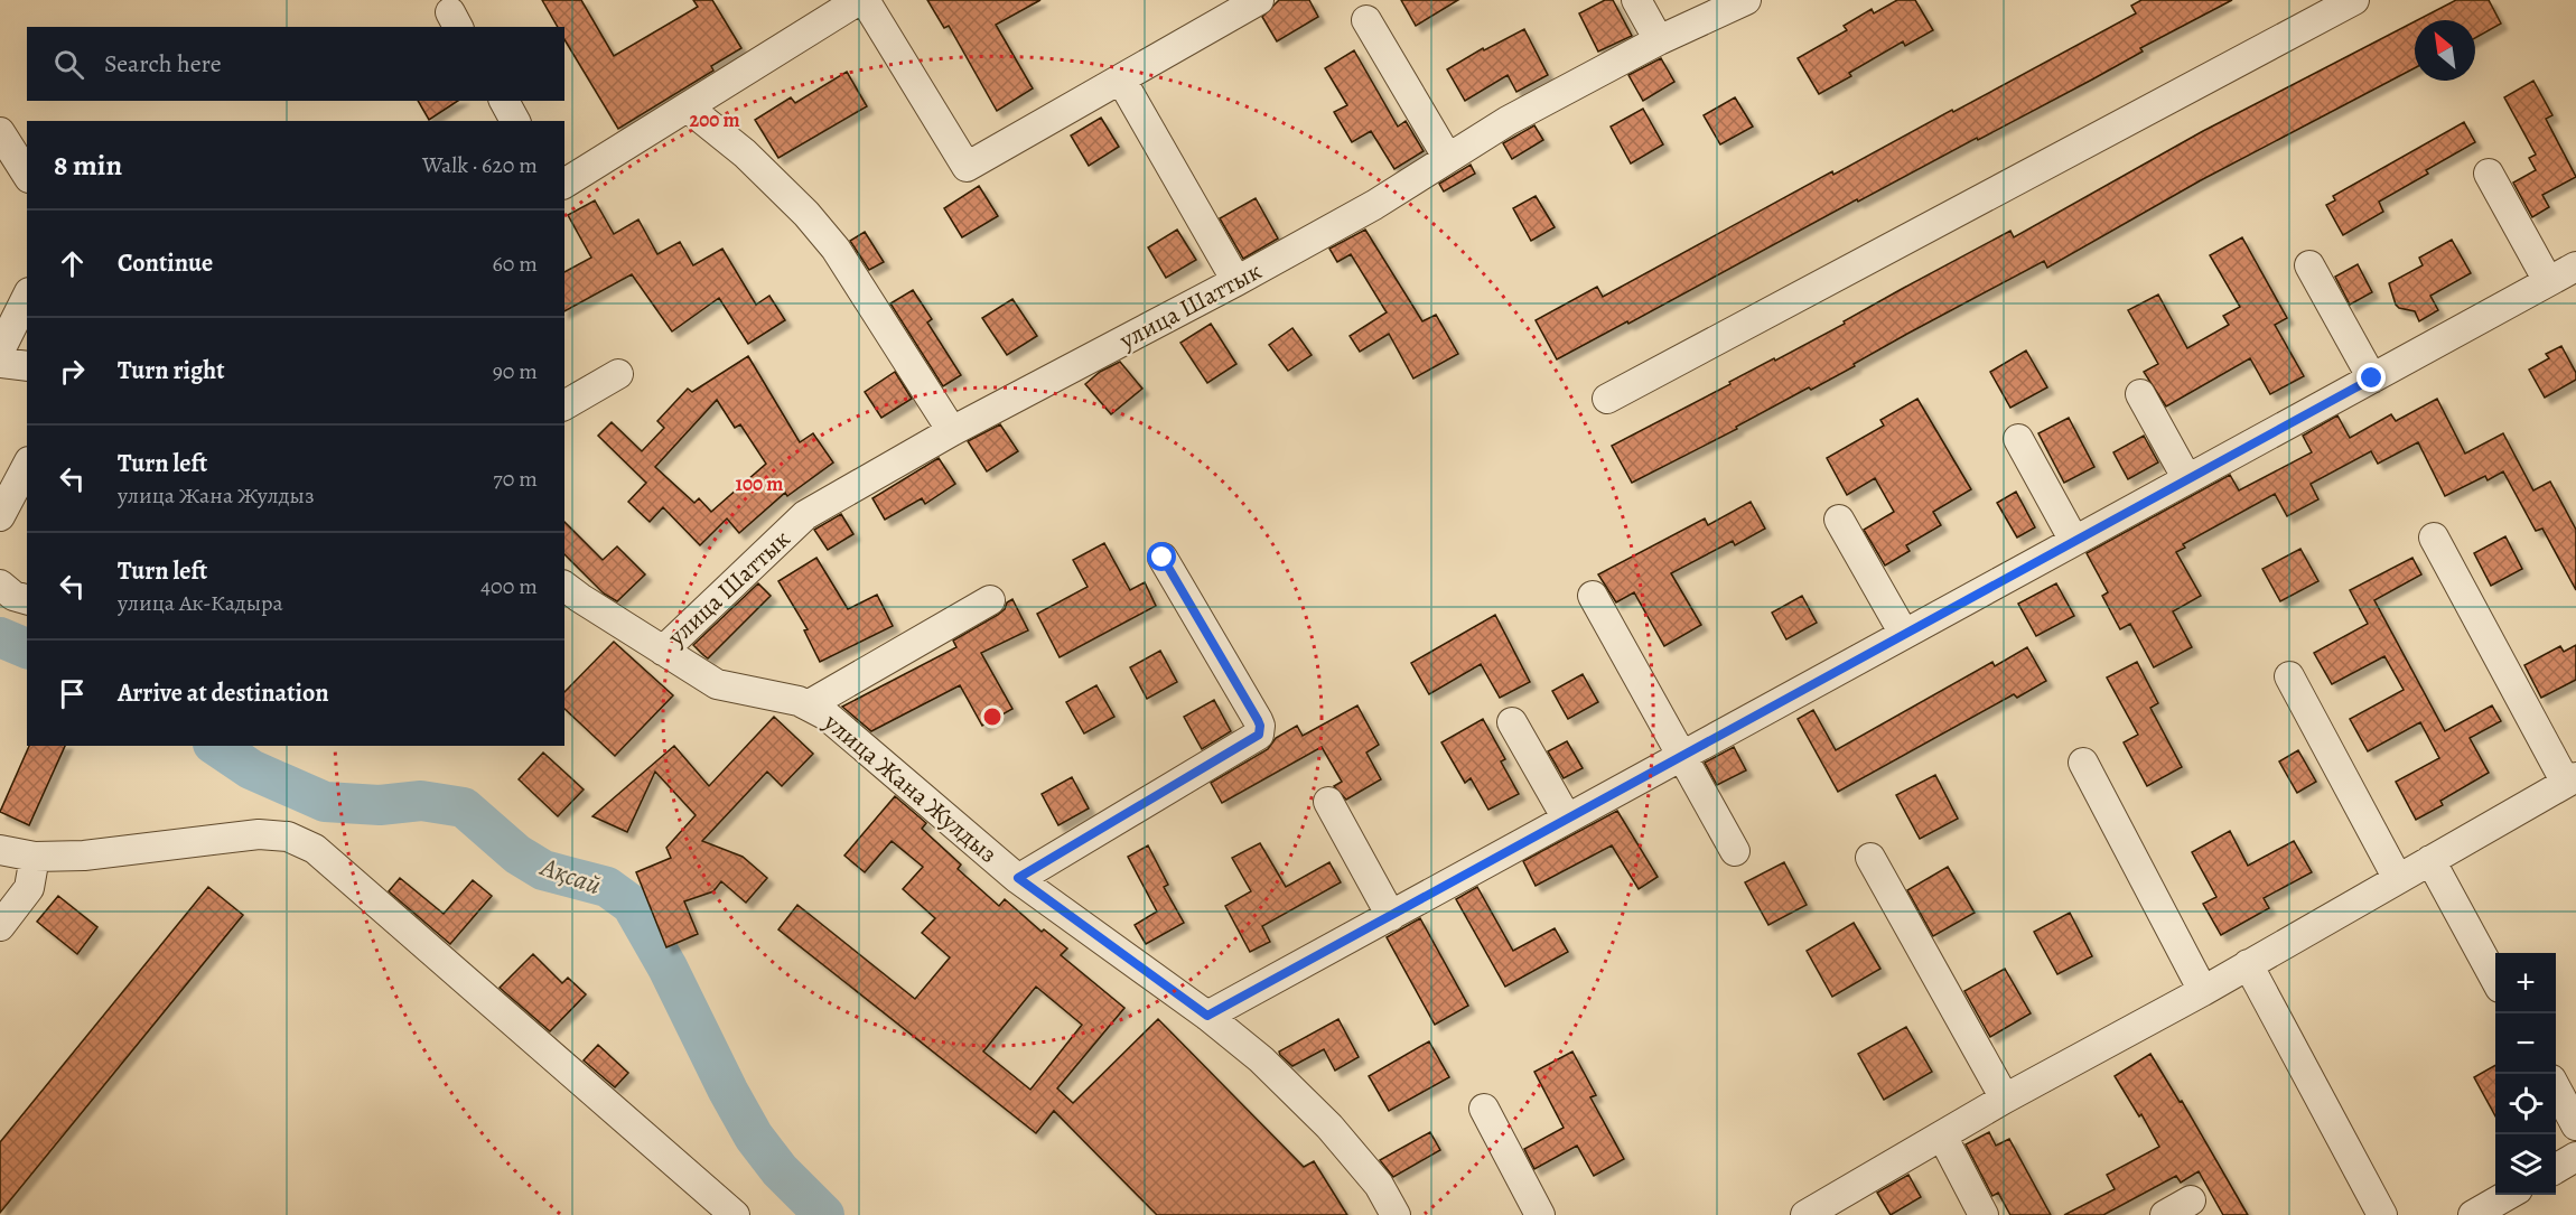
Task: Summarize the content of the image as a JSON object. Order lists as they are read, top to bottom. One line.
{"streets":{"street":["улица Шаттык","улица Жана Жулдыз"]},"crossings":[["улица Шаттык","улица Жана Жулдыз"]],"water":["Ақсай"],"north":"top left","page":{"search":"Search here","heading":["8 min","Walk · 620 m"],"list":[["Continue","60 m"],["Turn right","90 m"],["Turn left","улица Жана Жулдыз","70 m"],["Turn left","улица Ак-Кадыра","400 m"],"Arrive at destination"],"map_buttons":["+","−"]},"rings":["200 m","100 m"]}
